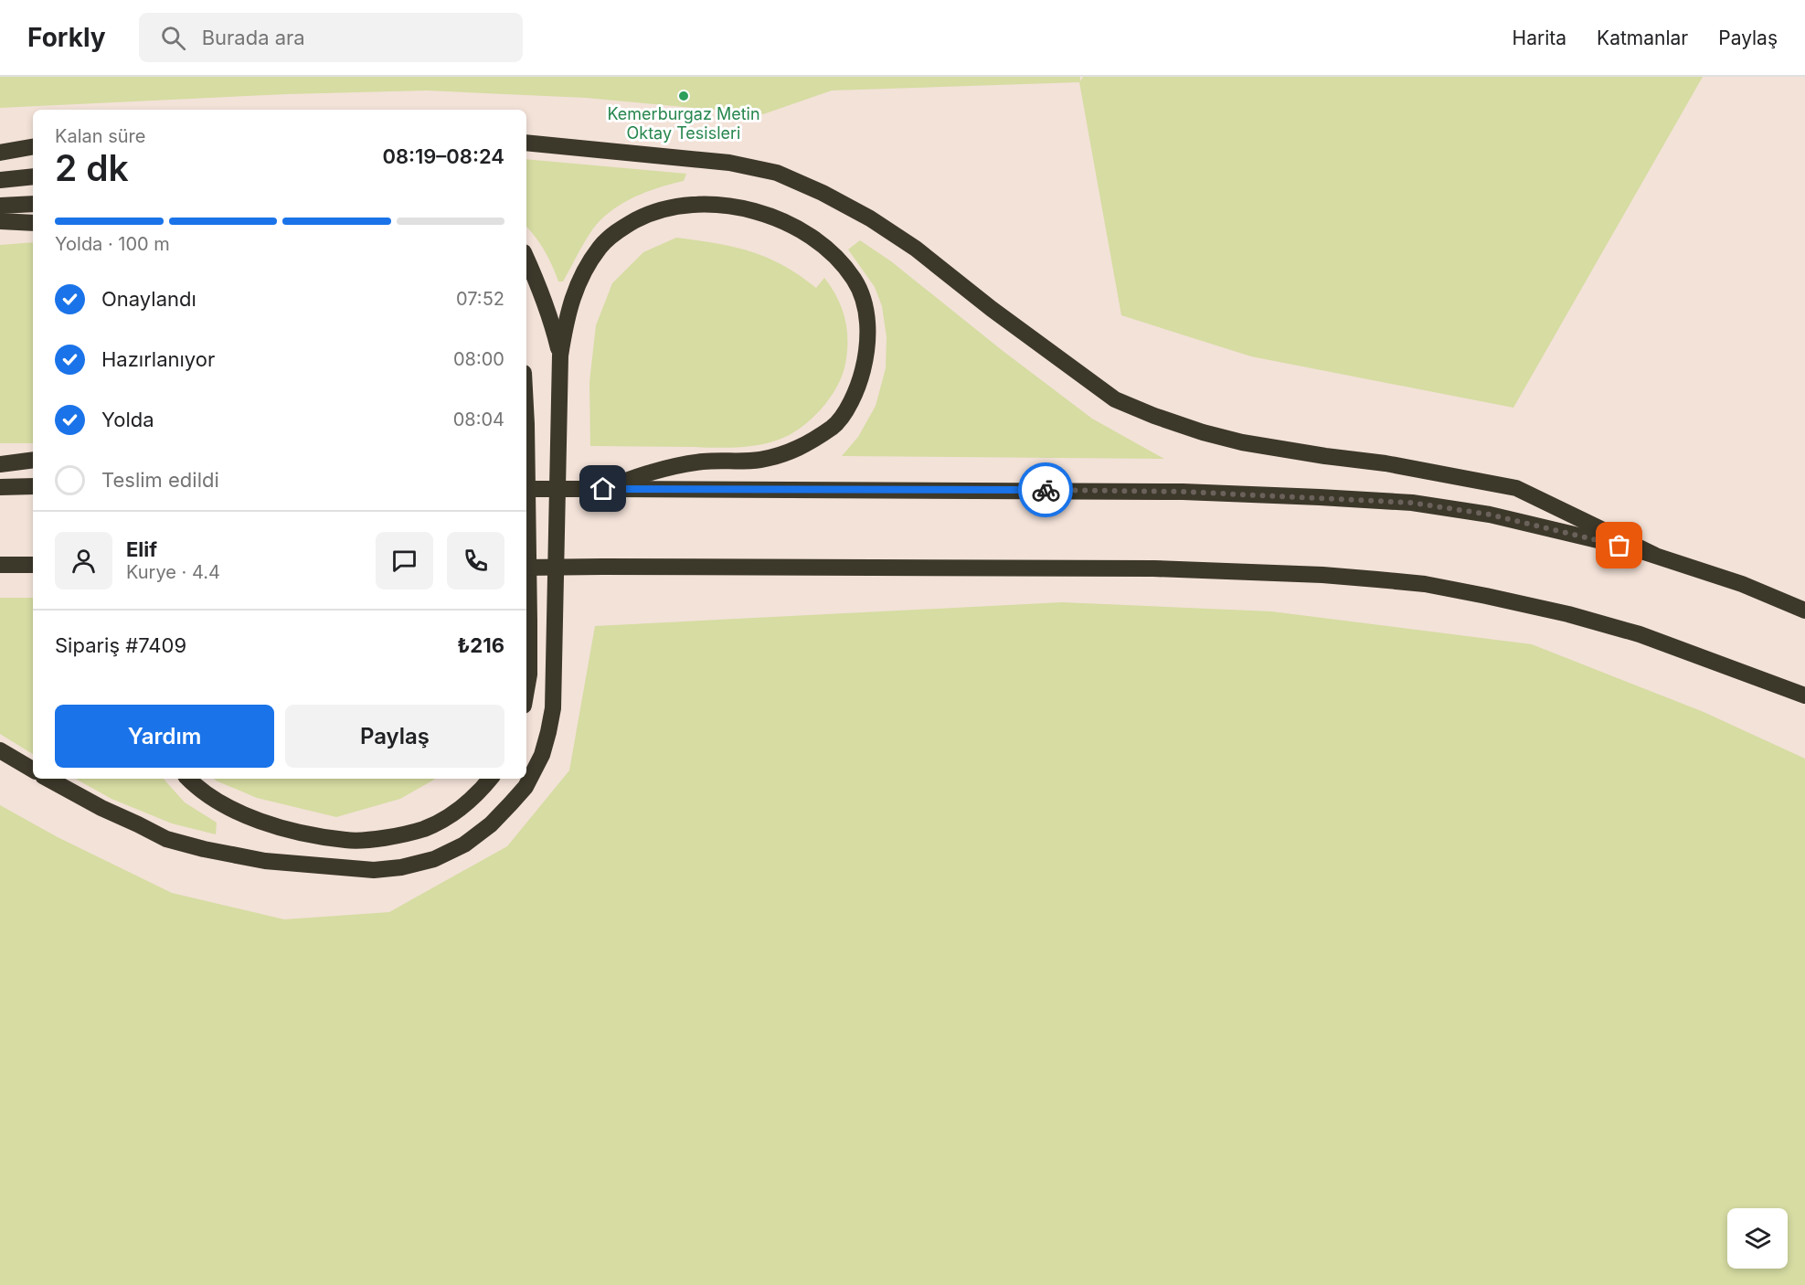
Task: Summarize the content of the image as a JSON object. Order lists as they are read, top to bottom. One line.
{"places":["Kemerburgaz Metin Oktay Tesisleri"],"page":{"header":"Forkly","search":"Burada ara","nav":["Harita","Katmanlar","Paylaş"],"heading":["2 dk","Kalan süre","08:19–08:24"],"panel":["Elif","Kurye · 4.4","Sipariş #7409","₺216"],"bar":"Yolda · 100 m","list":[["Onaylandı","07:52"],["Hazırlanıyor","08:00"],["Yolda","08:04"],"Teslim edildi"],"buttons":["Yardım","Paylaş"]}}
